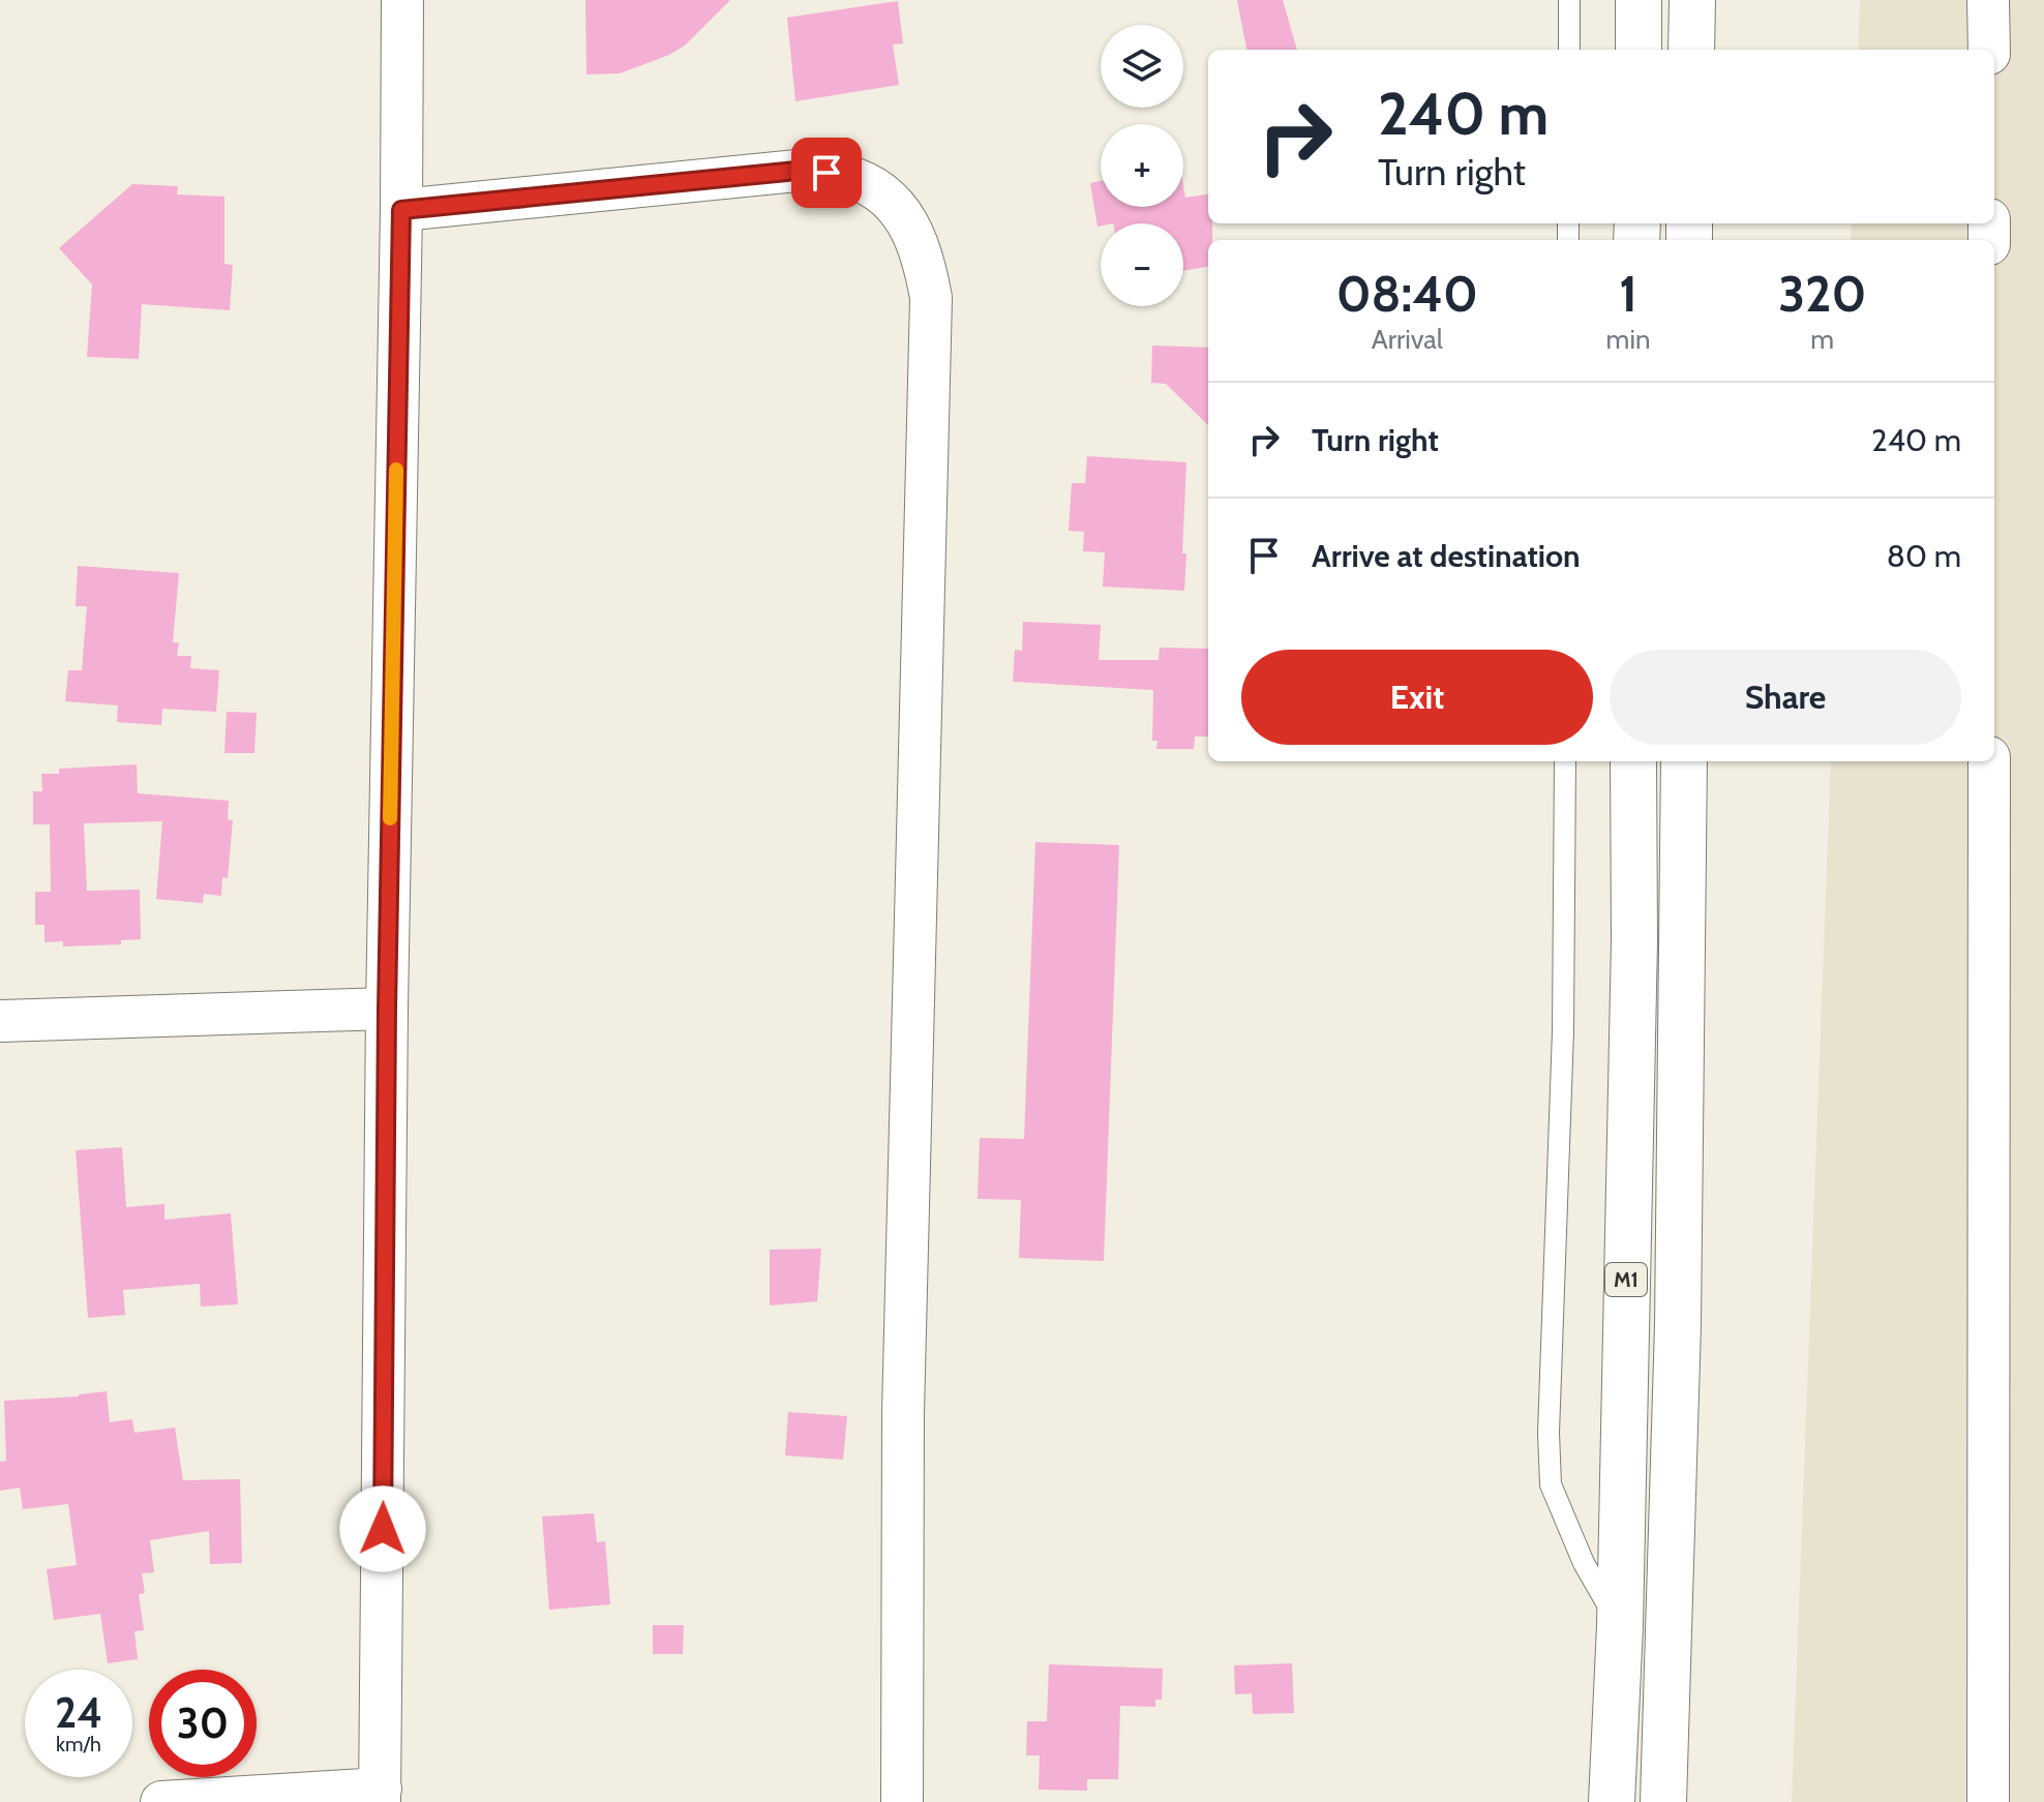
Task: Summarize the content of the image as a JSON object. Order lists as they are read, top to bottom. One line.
{"streets":{"highway":["M1"]},"page":{"map_buttons":["+","−"],"turn":["240 m","Turn right"],"eta":["08:40","Arrival","1","min","320","m"],"list":[{"name":"Turn right","value":"240 m"},{"name":"Arrive at destination","value":"80 m"}],"buttons":["Exit","Share"],"speed":"24 km/h","limit":"30"}}
